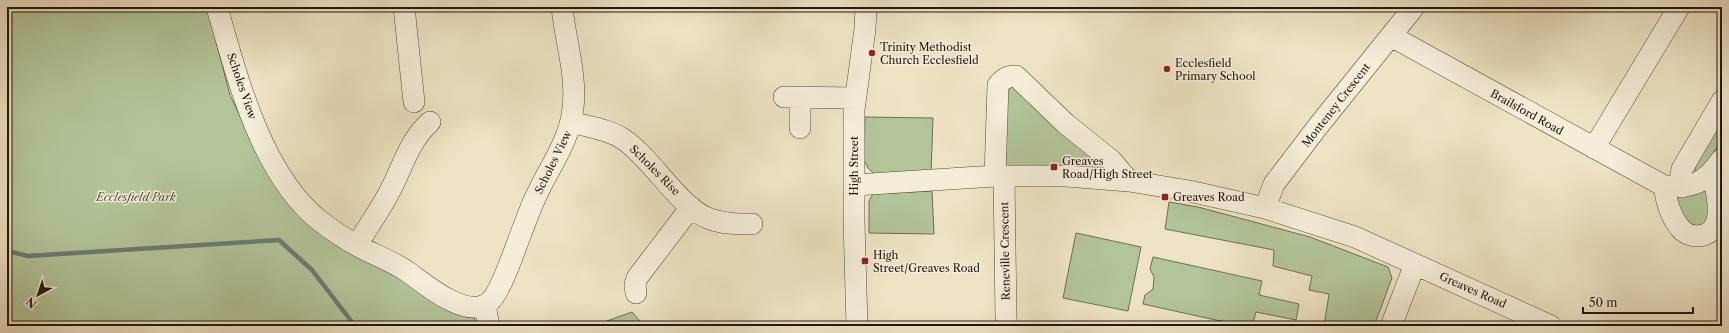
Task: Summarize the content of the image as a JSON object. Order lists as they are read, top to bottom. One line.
{"streets":{"street":["Scholes View","Monteney Crescent","Brailsford Road","High Street","Scholes Rise","Reneville Crescent","Greaves Road"]},"crossings":[["Scholes View","Scholes Rise"],["Monteney Crescent","Brailsford Road"],["Monteney Crescent","Greaves Road"],["High Street","Greaves Road"],["Reneville Crescent","Greaves Road"]],"parks":["Ecclesfield Park"],"places":{"other":["Trinity Methodist Church Ecclesfield","Ecclesfield Primary School"],"transit":["Greaves Road/High Street","Greaves Road","High Street/Greaves Road"]},"scale_bar":"50 m","north":"bottom left"}
